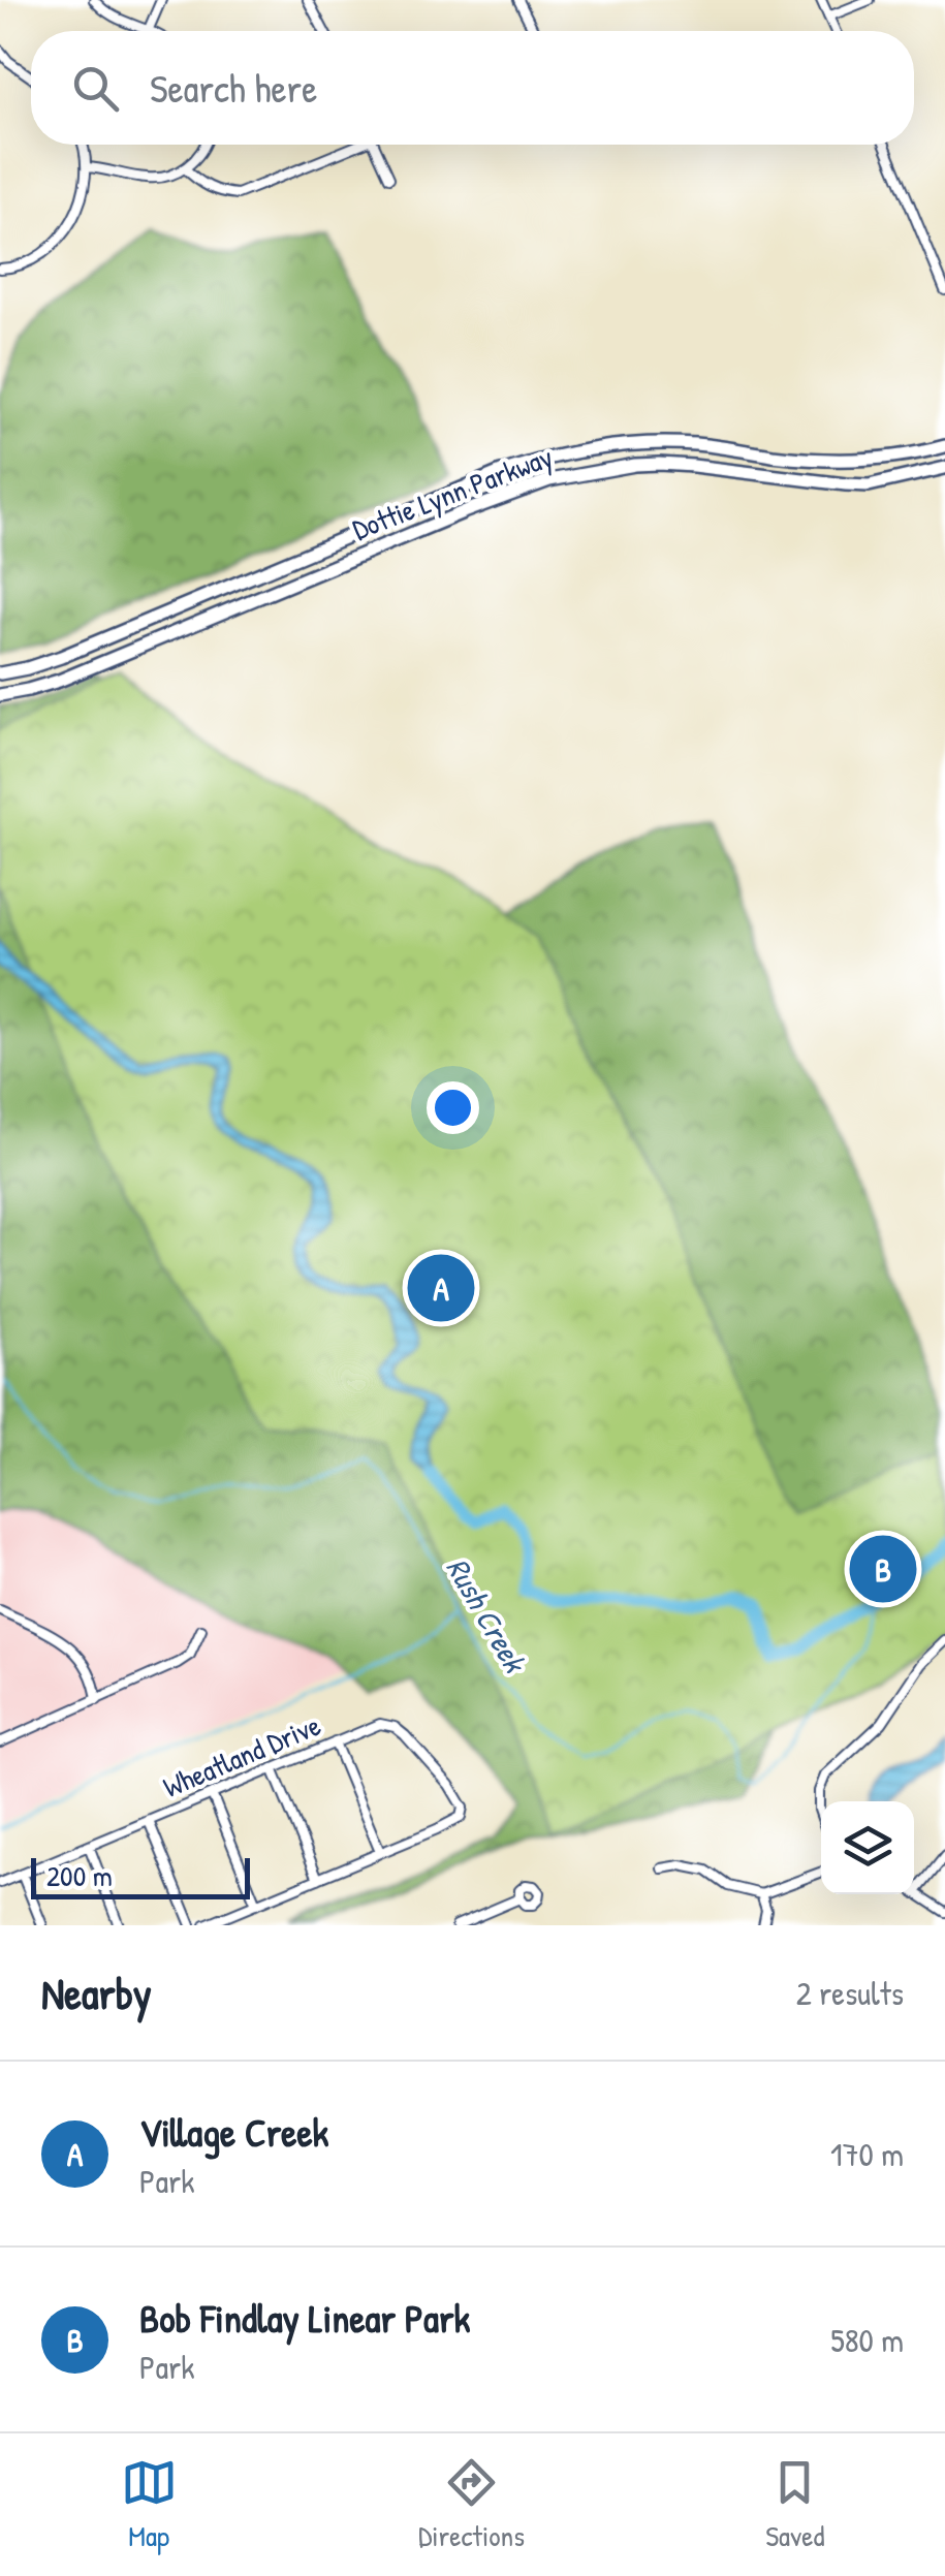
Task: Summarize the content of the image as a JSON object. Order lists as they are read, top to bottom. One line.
{"streets":{"main road":["Dottie Lynn Parkway"],"street":["Wheatland Drive"]},"water":["Rush Creek"],"scale_bar":"200 m","page":{"search":"Search here","pins":["A","B"],"scale":"200 m","heading":["Nearby","2 results"],"list":[{"mark":"A","name":"Village Creek","note":"Park","value":"170 m"},{"mark":"B","name":"Bob Findlay Linear Park","note":"Park","value":"580 m"}],"nav":["Map","Directions","Saved"]}}
